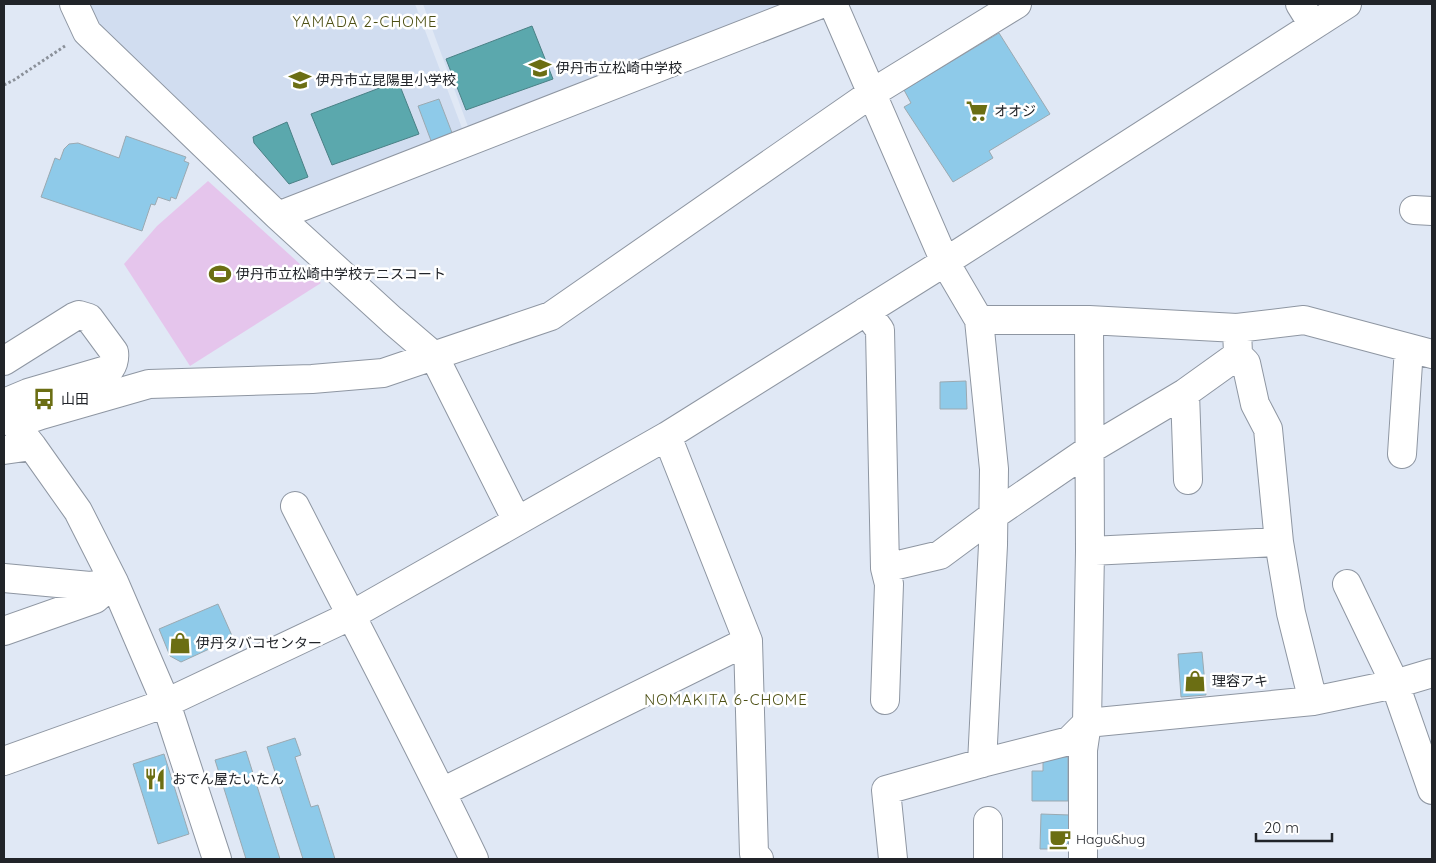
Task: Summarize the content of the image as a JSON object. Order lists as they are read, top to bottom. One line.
{"districts":["YAMADA 2-CHOME","NOMAKITA 6-CHOME"],"places":{"school or university":["伊丹市立松崎中学校","伊丹市立昆陽里小学校"],"supermarket":["オオジ"],"sports":["伊丹市立松崎中学校テニスコート"],"bus stop":["山田"],"shop":["伊丹タバコセンター","理容アキ"],"restaurant":["おでん屋たいたん"],"cafe":["Hagu&hug"]},"scale_bar":"20 m"}
